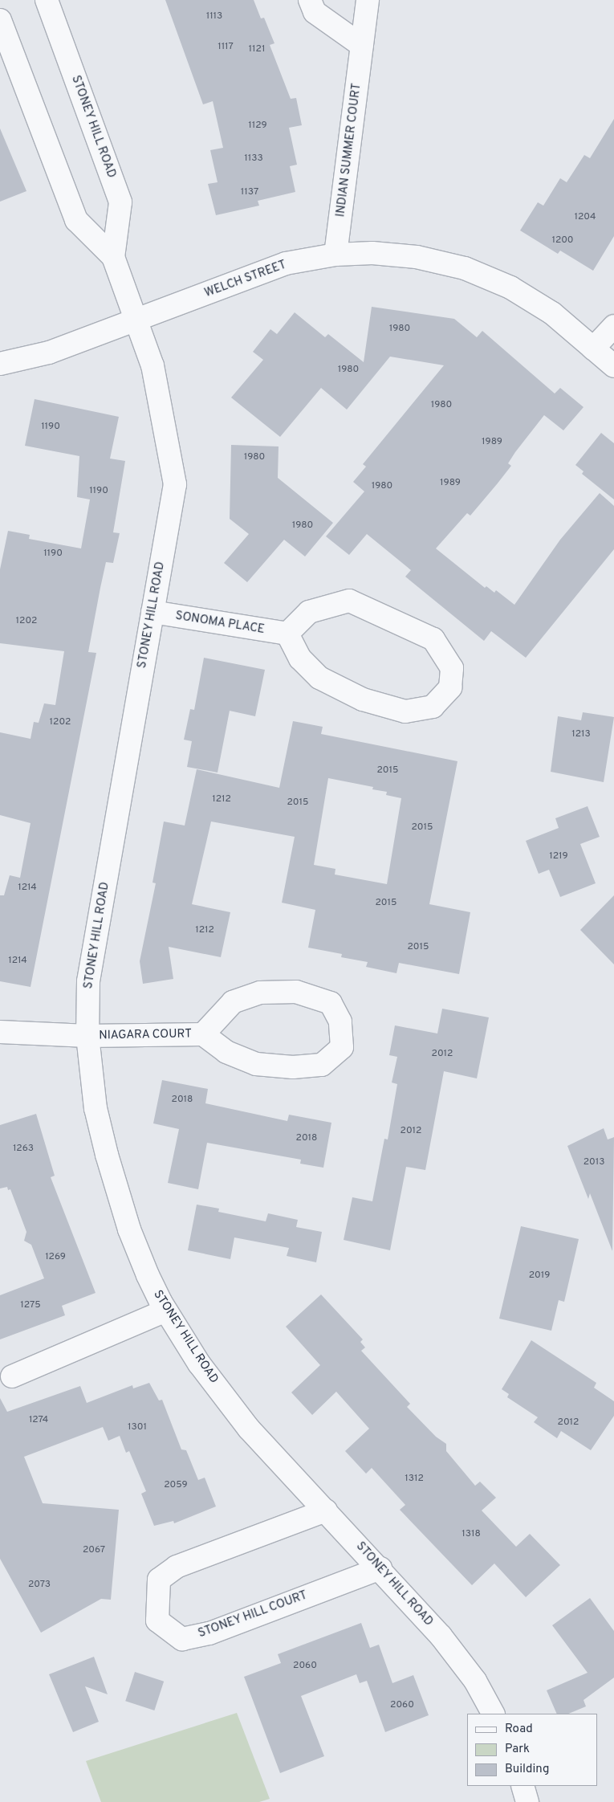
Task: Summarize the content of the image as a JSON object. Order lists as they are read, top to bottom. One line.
{"streets":{"street":["STONEY HILL ROAD","INDIAN SUMMER COURT","WELCH STREET","SONOMA PLACE","NIAGARA COURT","STONEY HILL COURT"]},"crossings":[["STONEY HILL ROAD","WELCH STREET"],["STONEY HILL ROAD","SONOMA PLACE"],["STONEY HILL ROAD","NIAGARA COURT"],["STONEY HILL ROAD","STONEY HILL COURT"],["INDIAN SUMMER COURT","WELCH STREET"]],"house_numbers":["1113","1117","1121","1129","1133","1137","1204","1200","1980","1980","1980","1190","1989","1980","1989","1980","1190","1980","1190","1202","1202","1213","2015","1212","2015","2015","1219","1214","2015","1212","2015","1214","2012","2018","2012","2018","1263","2013","1269","2019","1275","1274","2012","1301","1312","2059","1318","2067","2073","2060","2060"],"legend":["Road","Park","Building"]}
